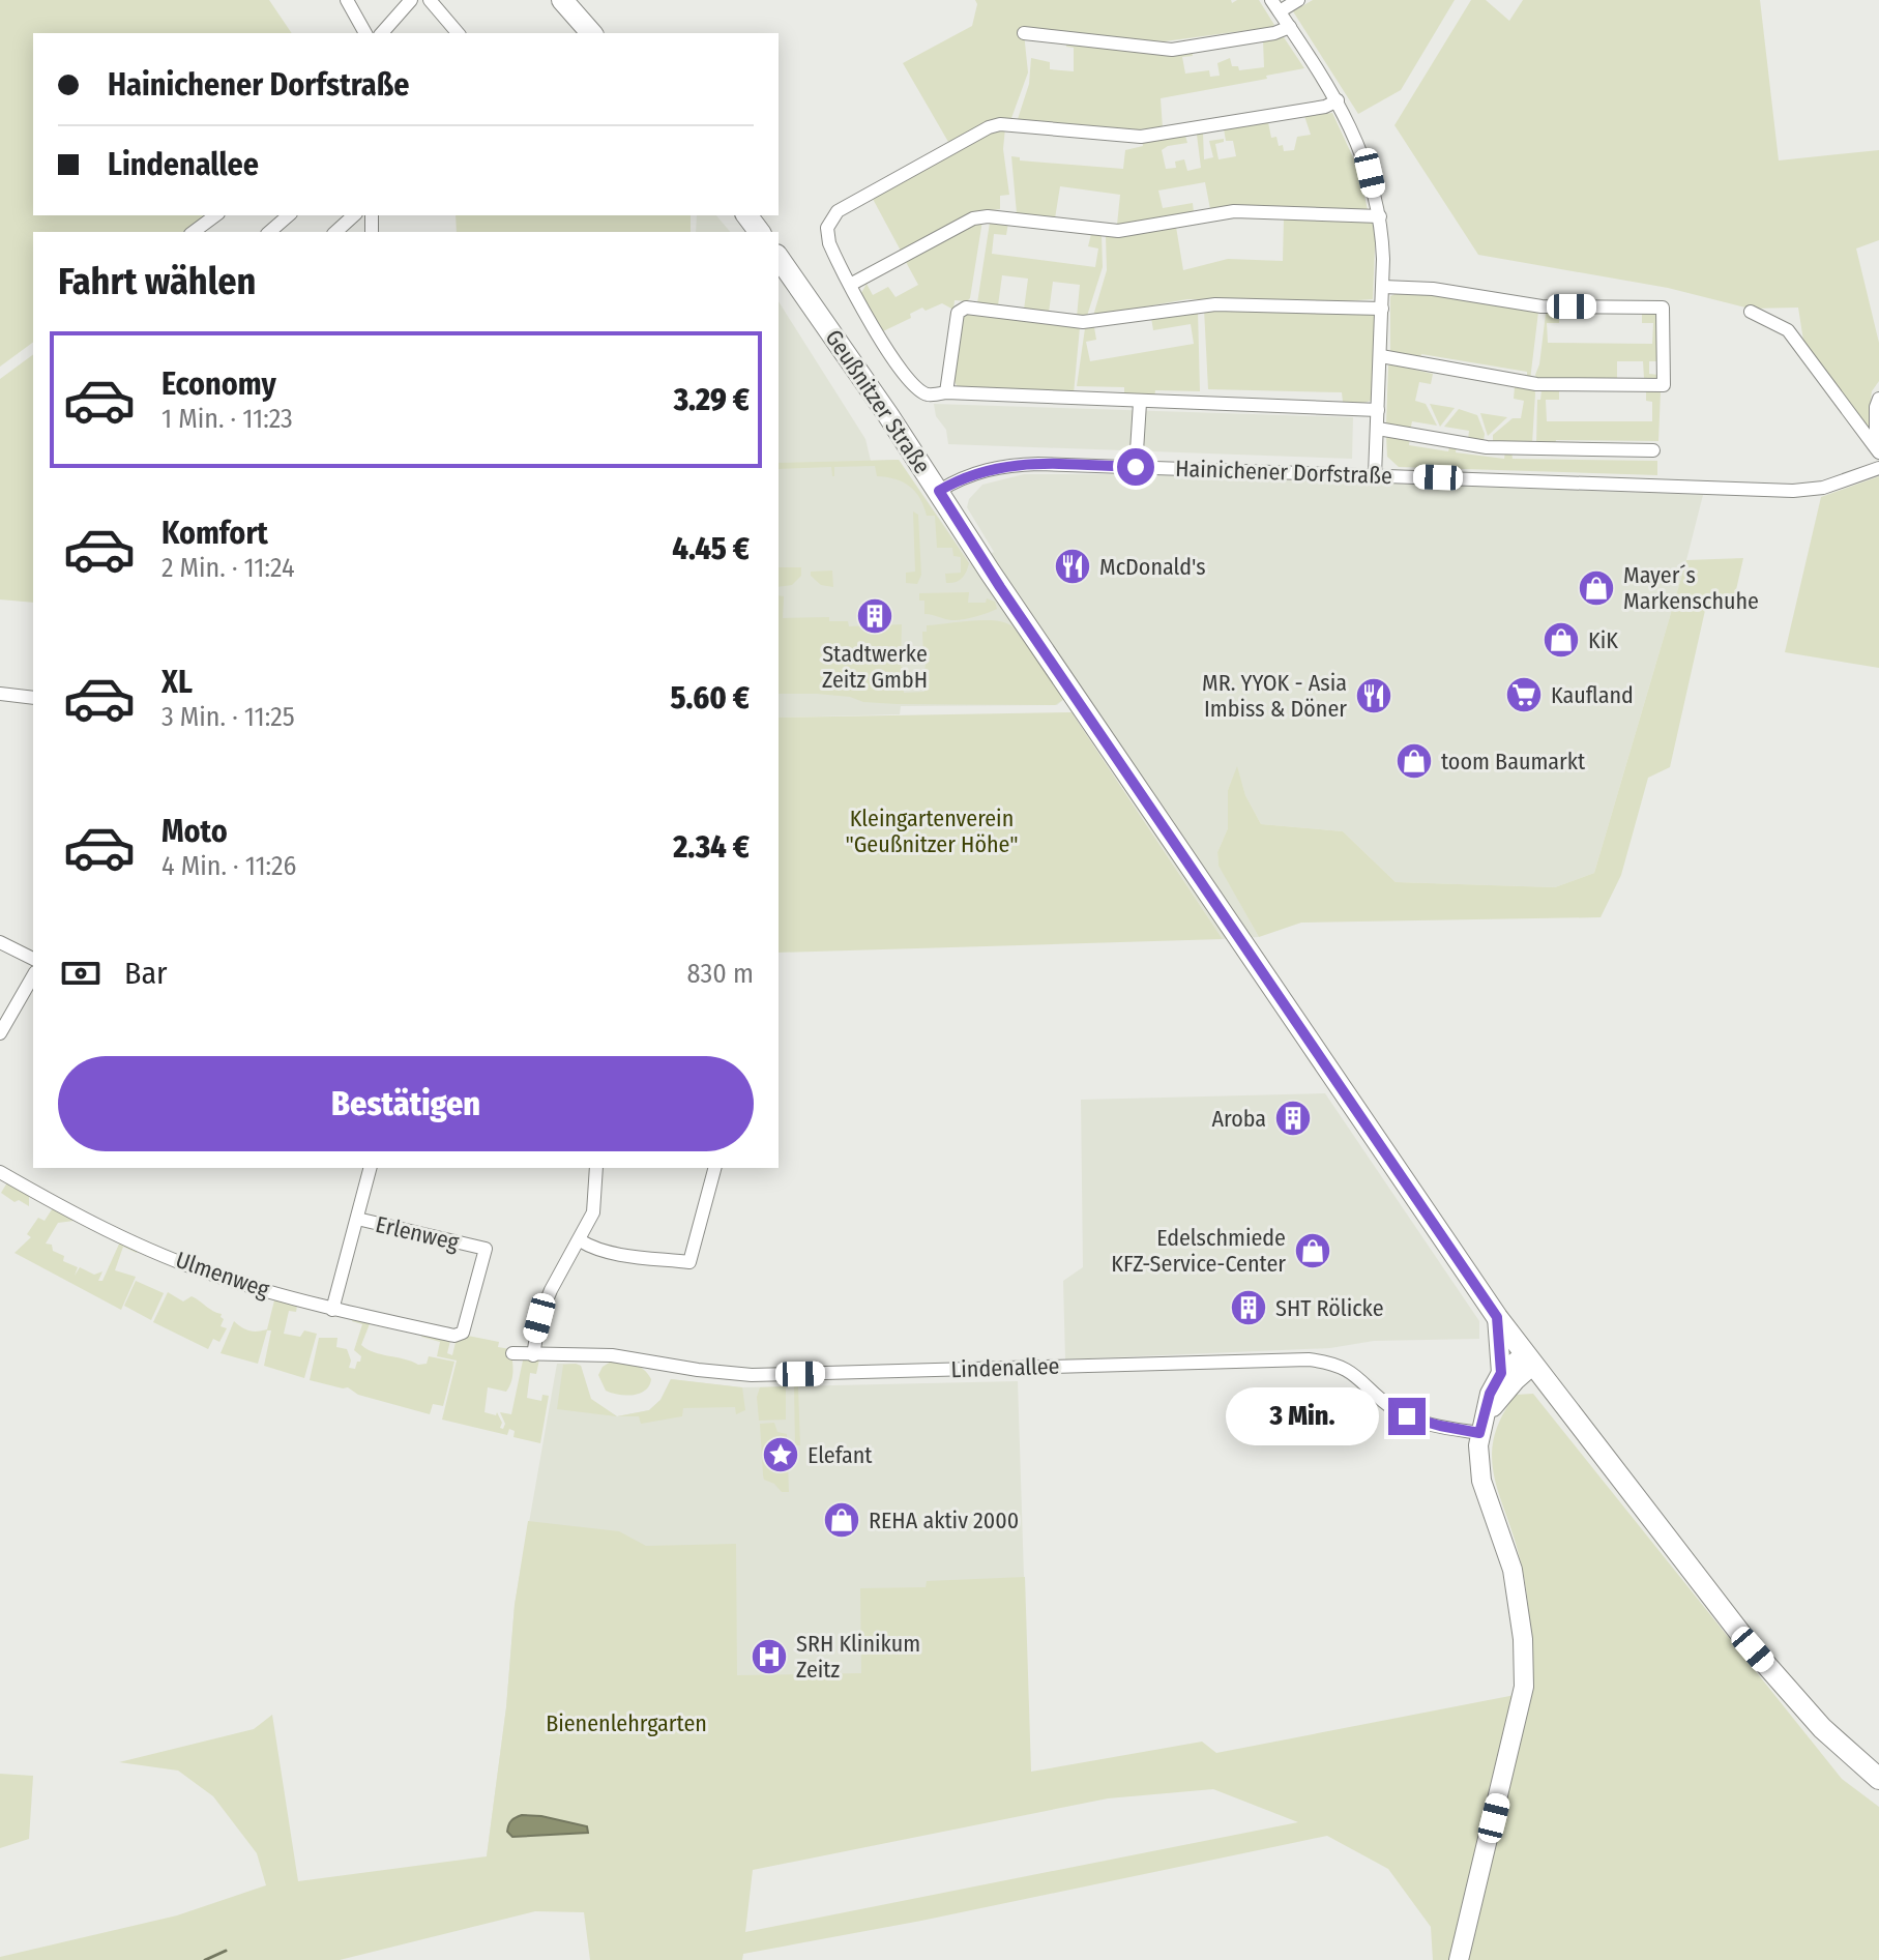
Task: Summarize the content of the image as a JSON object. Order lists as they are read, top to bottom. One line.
{"streets":{"main road":["Geußnitzer Straße"],"street":["Hainichener Dorfstraße","Erlenweg","Ulmenweg","Lindenallee"]},"crossings":[["Geußnitzer Straße","Hainichener Dorfstraße"],["Erlenweg","Ulmenweg"]],"parks":["Kleingartenverein \"Geußnitzer Höhe\"","Bienenlehrgarten"],"places":{"restaurant":["McDonald's","MR. YYOK - Asia Imbiss & Döner"],"shop":["Mayer´s Markenschuhe","KiK","toom Baumarkt","Edelschmiede KFZ-Service-Center","REHA aktiv 2000"],"building":["Stadtwerke Zeitz GmbH","Aroba","SHT Rölicke"],"supermarket":["Kaufland"],"place":["Elefant"],"hospital":["SRH Klinikum Zeitz"]},"page":{"banner":["Hainichener Dorfstraße","Lindenallee"],"heading":"Fahrt wählen","list":[{"name":"Economy","note":"1 Min. · 11:23","value":"3.29 €"},{"name":"Komfort","note":"2 Min. · 11:24","value":"4.45 €"},{"name":"XL","note":"3 Min. · 11:25","value":"5.60 €"},{"name":"Moto","note":"4 Min. · 11:26","value":"2.34 €"}],"pay":["Bar","830 m"],"buttons":"Bestätigen","bubble":"3 Min."}}
